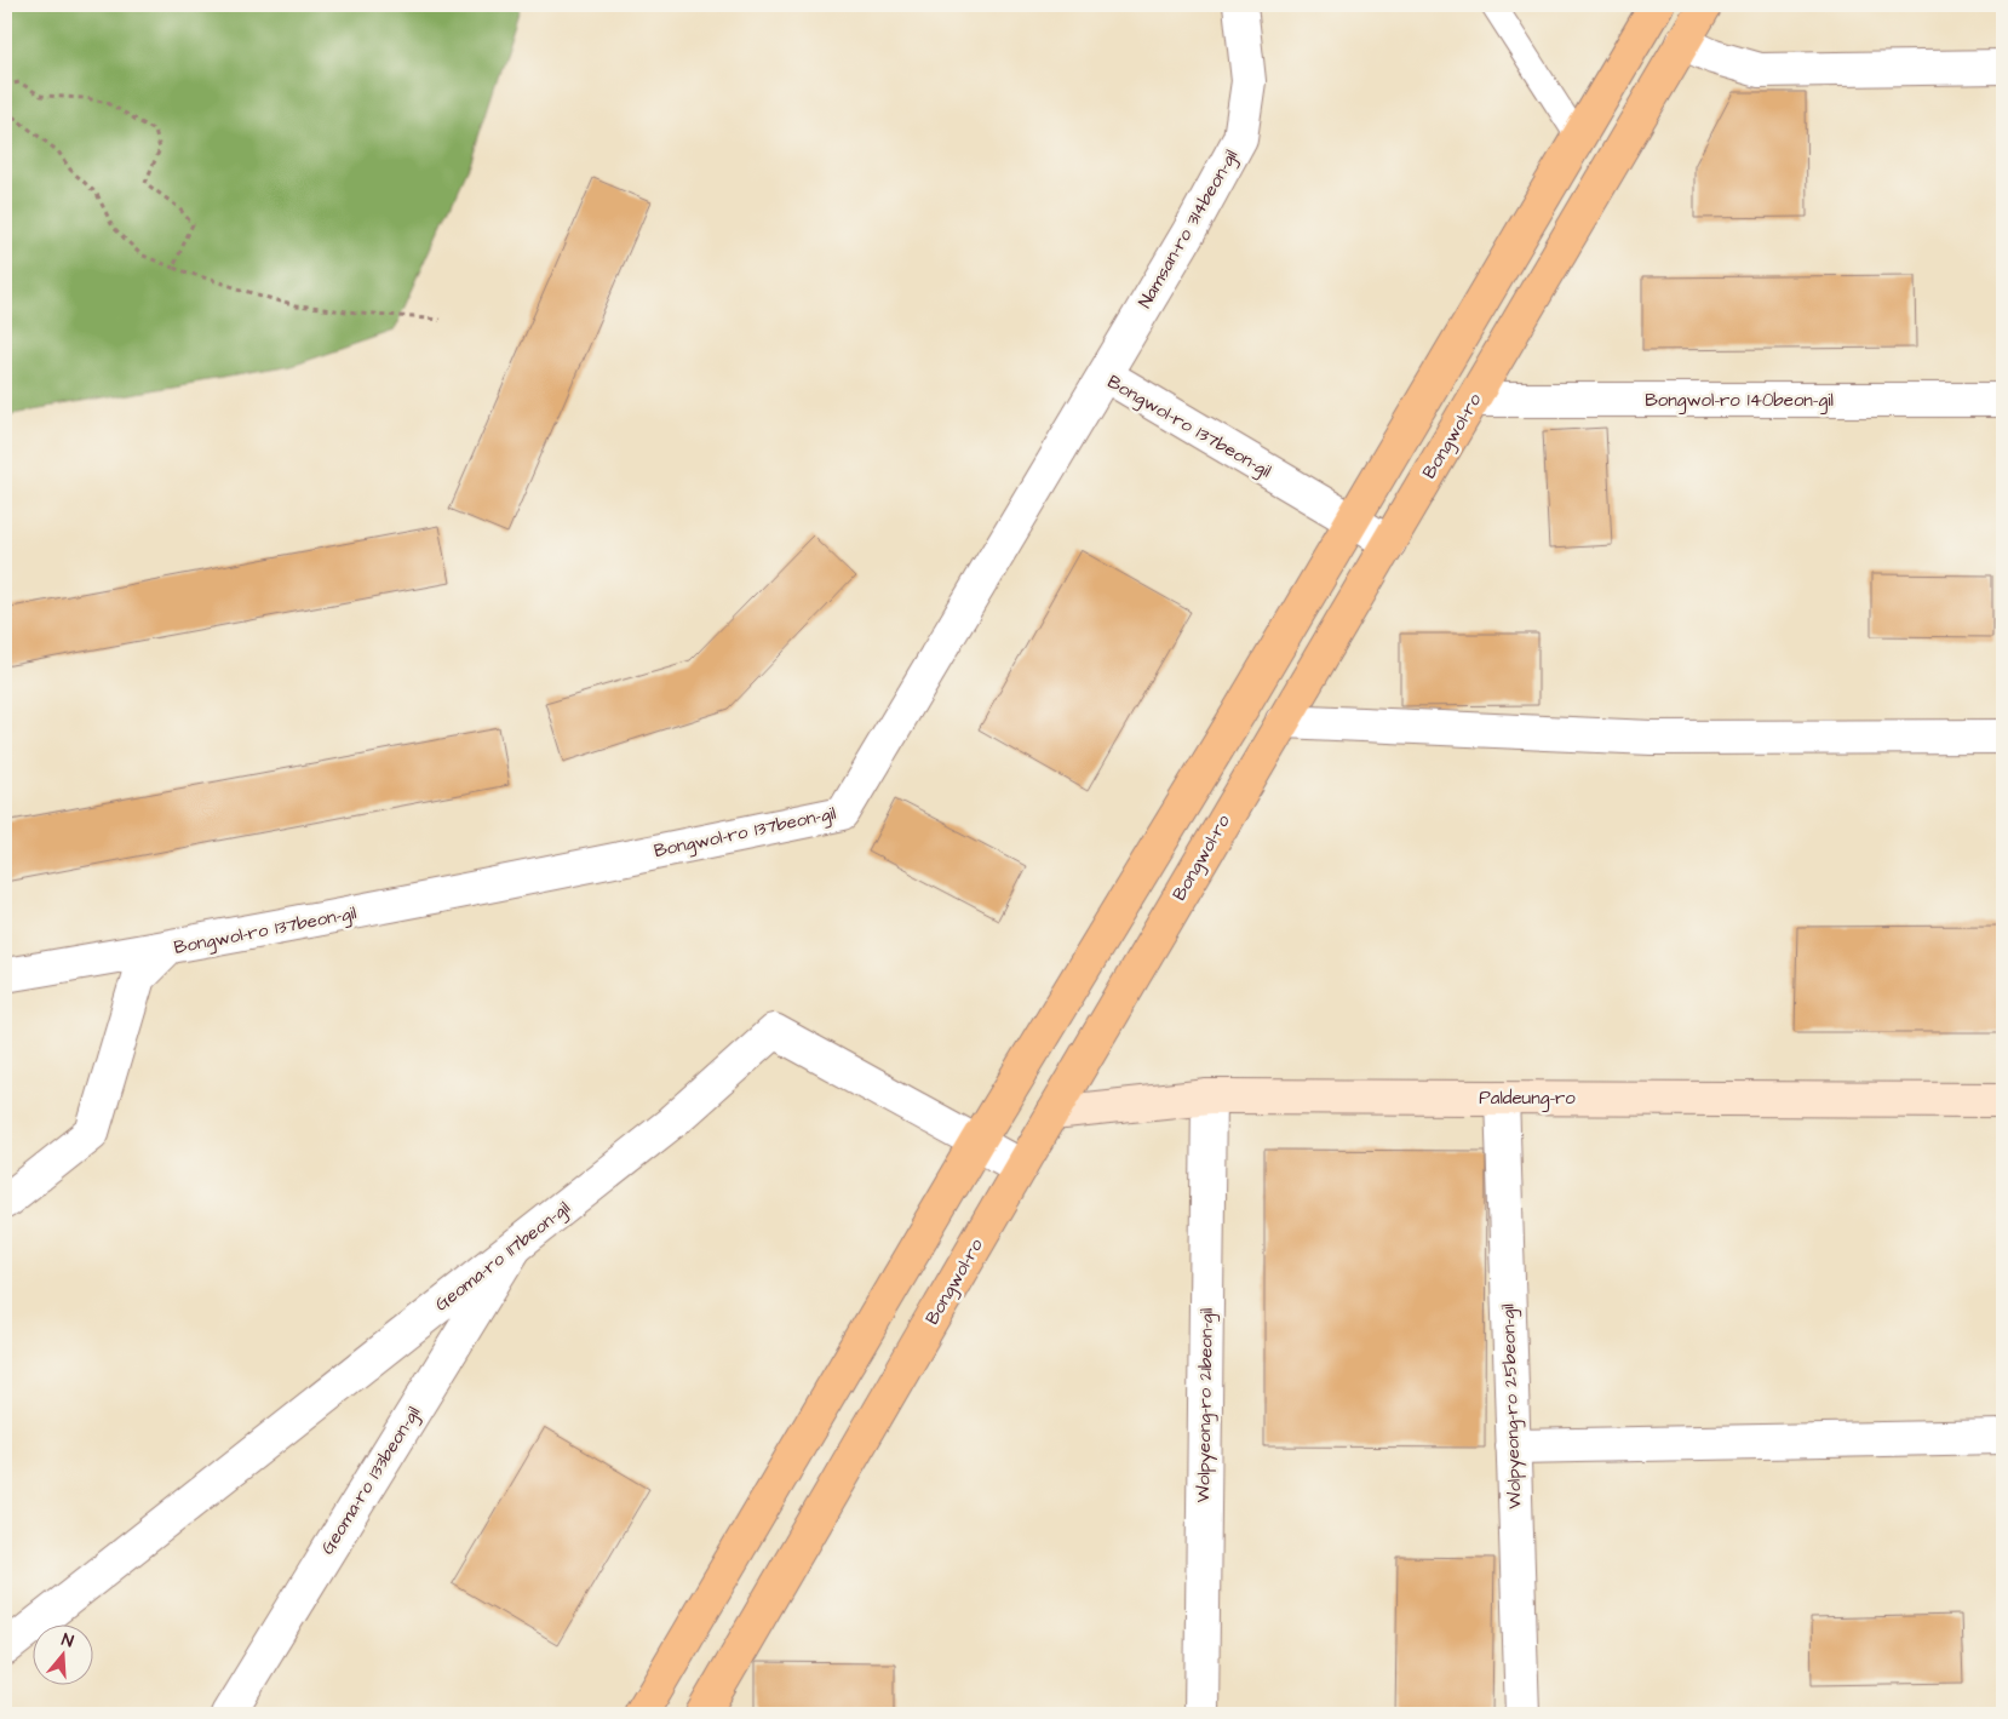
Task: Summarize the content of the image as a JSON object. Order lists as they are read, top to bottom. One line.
{"streets":{"main road":["Bongwol-ro","Paldeung-ro"],"street":["Namsan-ro 314beon-gil","Bongwol-ro 140beon-gil","Bongwol-ro 137beon-gil","Geoma-ro 117beon-gil","Wolpyeong-ro 21beon-gil","Wolpyeong-ro 25beon-gil","Geoma-ro 133beon-gil"]},"crossings":[["Namsan-ro 314beon-gil","Bongwol-ro 137beon-gil"],["Bongwol-ro 140beon-gil","Bongwol-ro"],["Bongwol-ro 137beon-gil","Bongwol-ro"],["Bongwol-ro","Paldeung-ro"],["Bongwol-ro","Geoma-ro 117beon-gil"],["Paldeung-ro","Wolpyeong-ro 21beon-gil"],["Paldeung-ro","Wolpyeong-ro 25beon-gil"],["Geoma-ro 117beon-gil","Geoma-ro 133beon-gil"]],"north":"top"}
